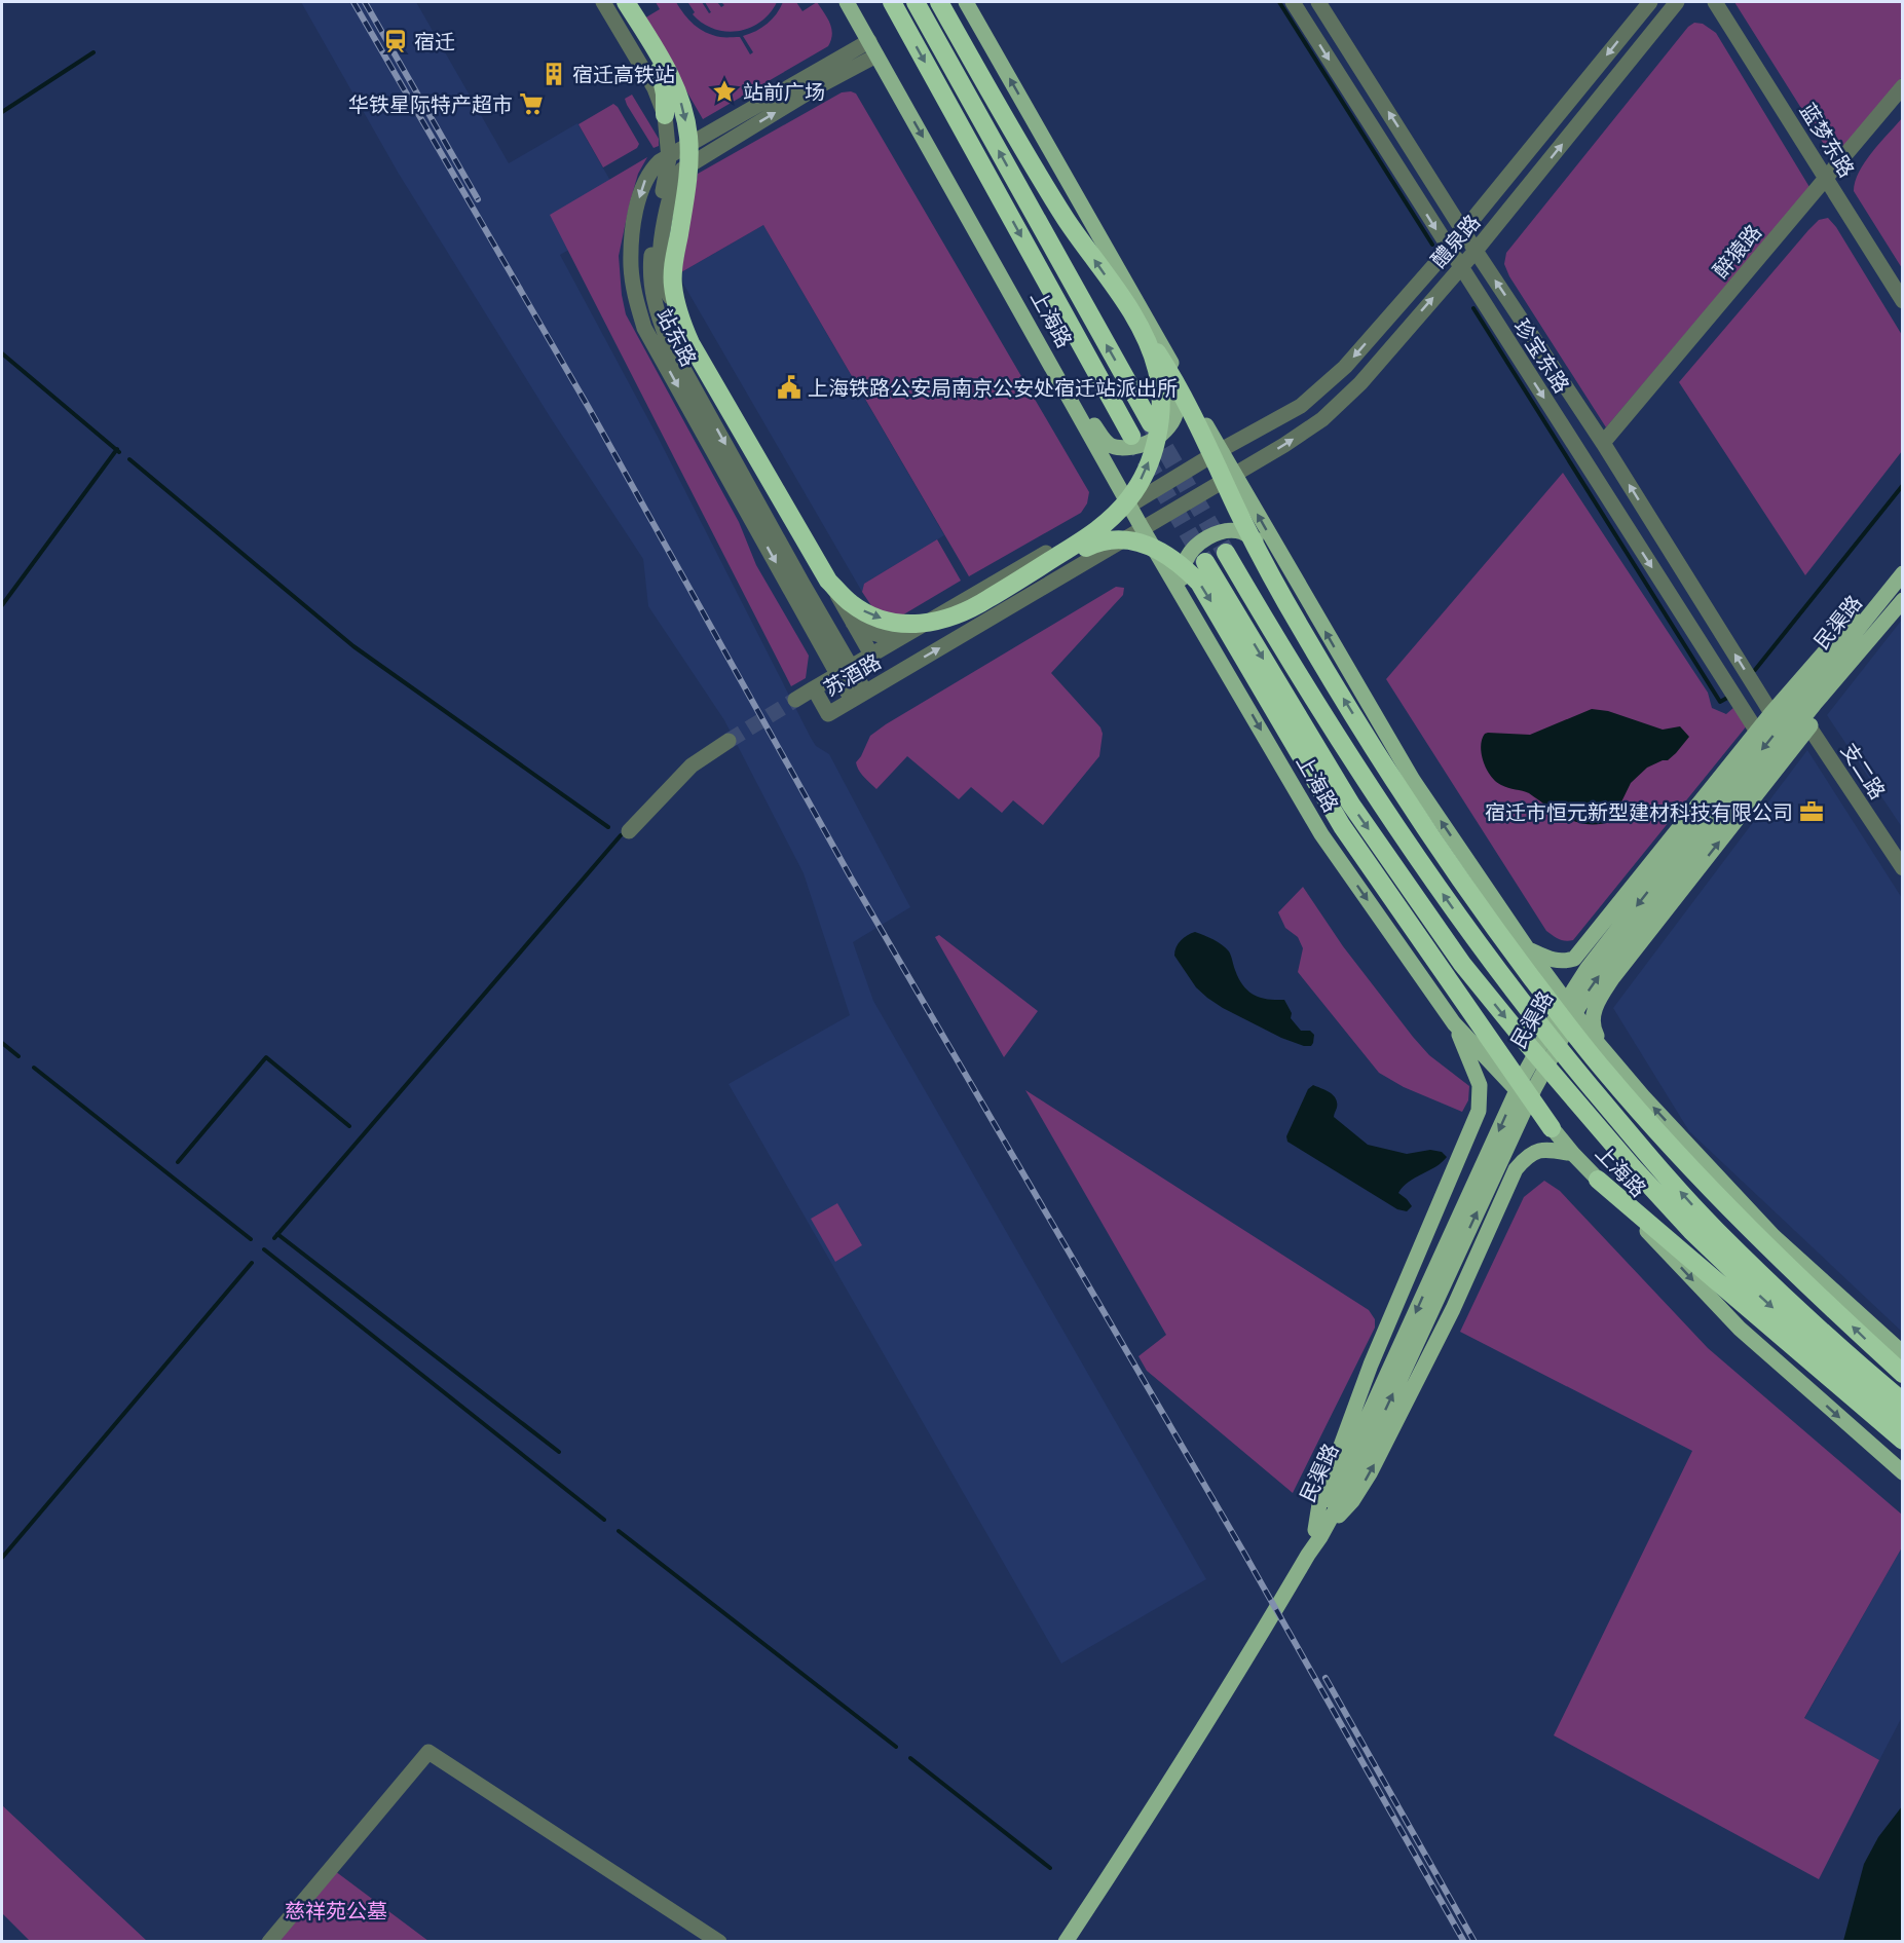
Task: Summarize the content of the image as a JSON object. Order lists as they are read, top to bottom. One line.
{"streets":{"highway":["上海路"],"main road":["民渠路"],"street":["蓝梦东路","醴泉路","醉猿路","站东路","珍宝东路","苏酒路","支二路"]},"crossings":[["蓝梦东路","醉猿路"],["醴泉路","珍宝东路"],["醴泉路","苏酒路"],["醉猿路","珍宝东路"],["上海路","站东路"],["上海路","苏酒路"],["站东路","苏酒路"],["珍宝东路","民渠路"]],"parks":["慈祥苑公墓"],"places":{"station":["宿迁"],"building":["宿迁高铁站"],"place":["站前广场"],"supermarket":["华铁星际特产超市"],"public building":["上海铁路公安局南京公安处宿迁站派出所"],"office":["宿迁市恒元新型建材科技有限公司"]}}
